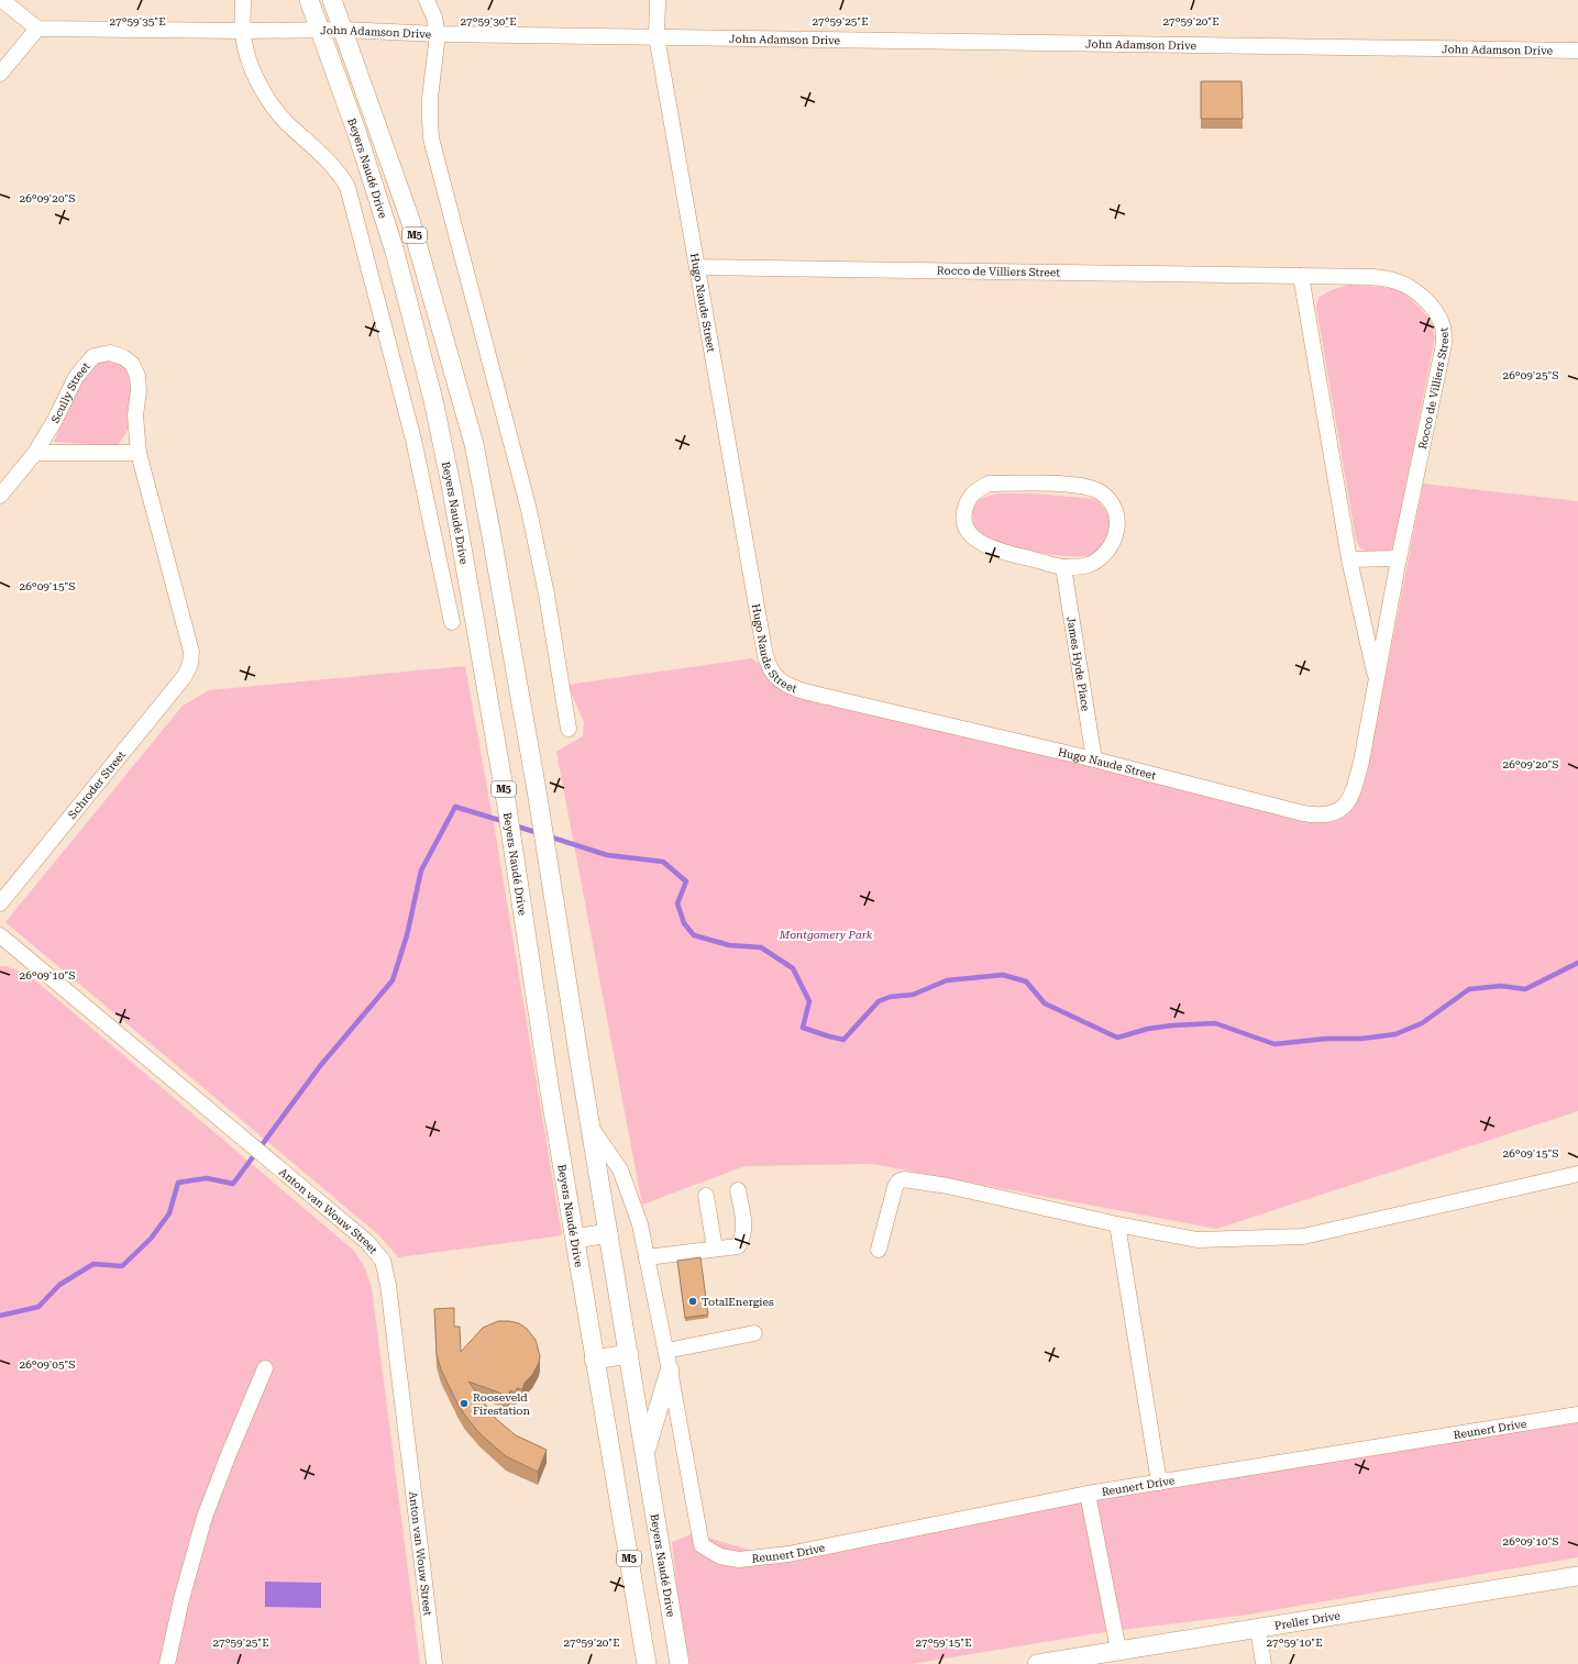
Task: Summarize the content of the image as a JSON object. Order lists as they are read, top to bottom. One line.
{"streets":{"main road":["Beyers Naudé Drive","M5","Preller Drive"],"street":["John Adamson Drive","Rocco de Villiers Street","Hugo Naude Street","Scully Street","James Hyde Place","Schroder Street","Anton van Wouw Street","Reunert Drive"]},"crossings":[["John Adamson Drive","Beyers Naudé Drive"],["John Adamson Drive","Hugo Naude Street"],["Beyers Naudé Drive","Reunert Drive"],["Rocco de Villiers Street","Hugo Naude Street"],["Hugo Naude Street","James Hyde Place"],["Scully Street","Schroder Street"]],"parks":["Montgomery Park"],"places":["TotalEnergies","Rooseveld Firestation"],"coordinates":["27°59'35\"E","27°59'30\"E","27°59'25\"E","27°59'20\"E","26°09'20\"S","26°09'25\"S","26°09'15\"S","26°09'10\"S","26°09'05\"S","27°59'15\"E","27°59'10\"E"]}
